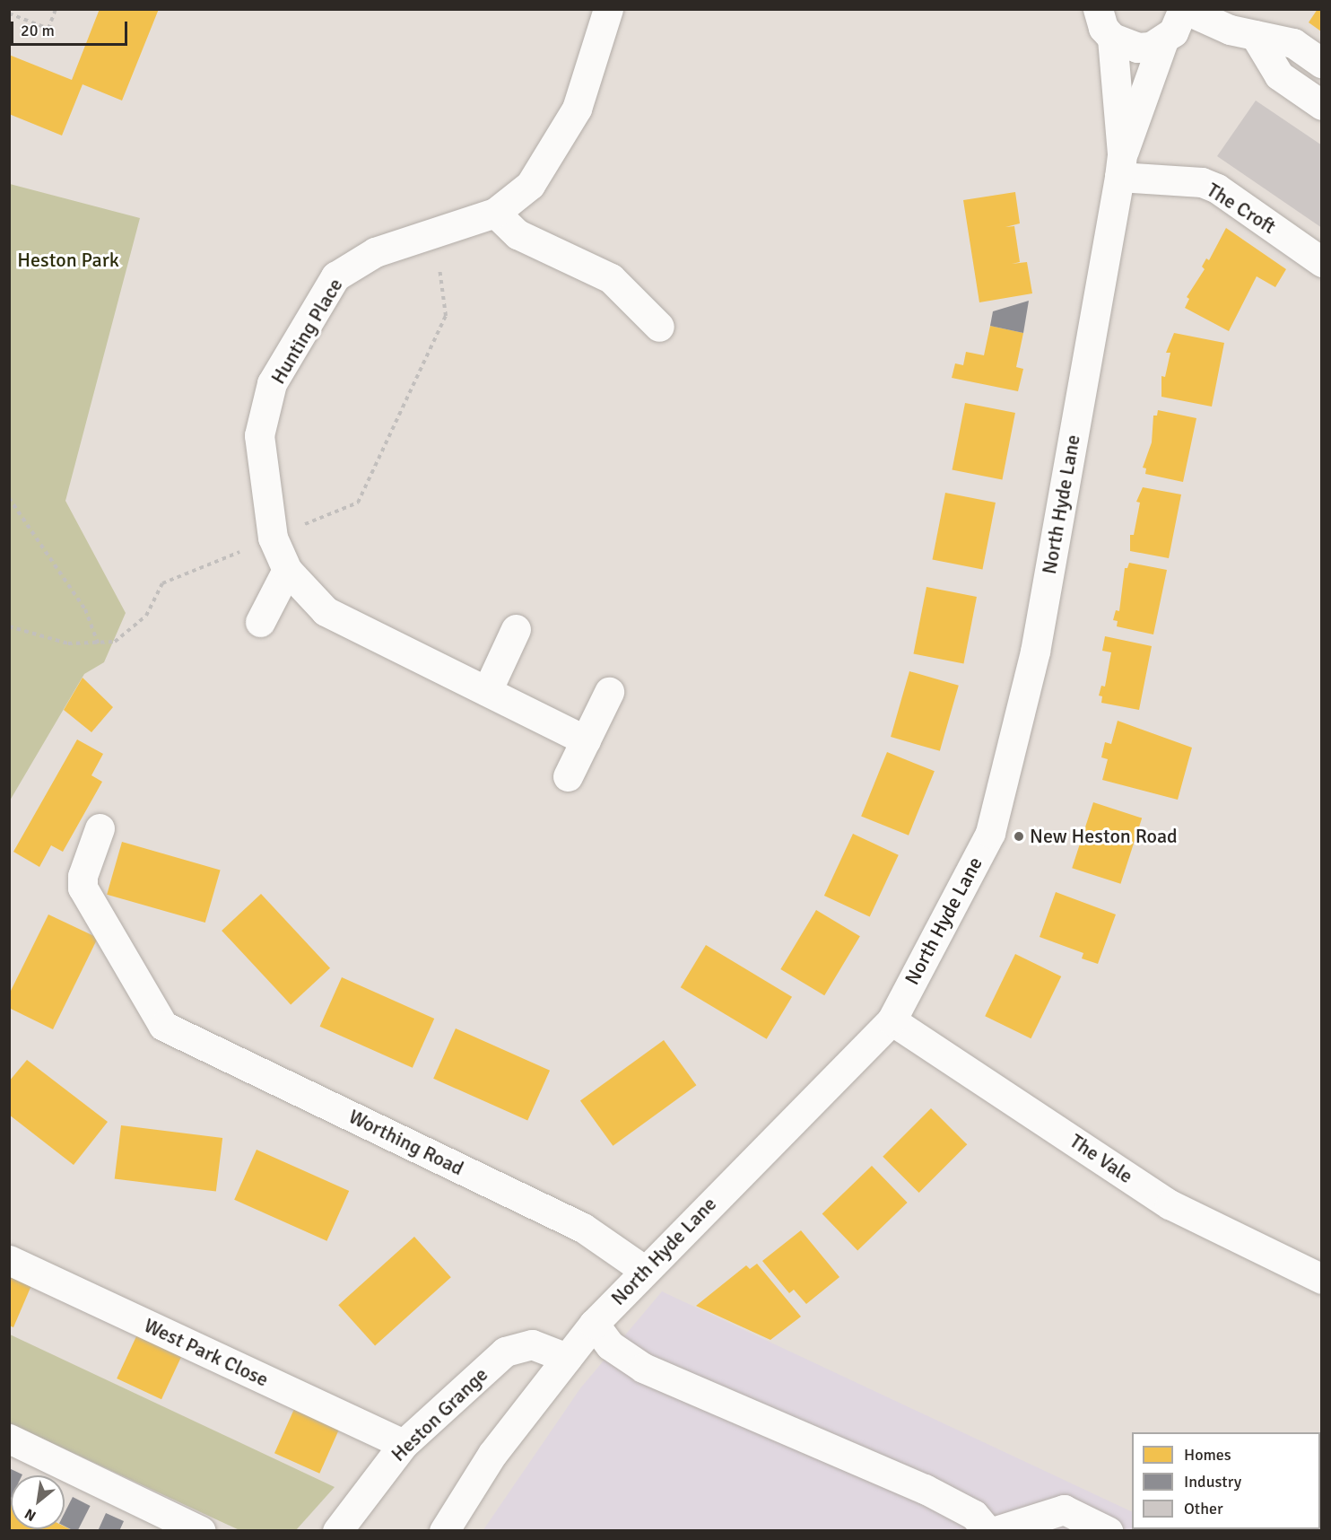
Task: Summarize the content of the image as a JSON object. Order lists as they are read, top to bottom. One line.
{"streets":{"street":["The Croft","Hunting Place","North Hyde Lane","Worthing Road","The Vale","West Park Close","Heston Grange"]},"crossings":[["The Croft","North Hyde Lane"],["North Hyde Lane","Worthing Road"],["North Hyde Lane","The Vale"],["North Hyde Lane","Heston Grange"],["West Park Close","Heston Grange"]],"parks":["Heston Park"],"places":["New Heston Road"],"legend":["Homes","Industry","Other"],"scale_bar":"20 m","north":"bottom left"}
